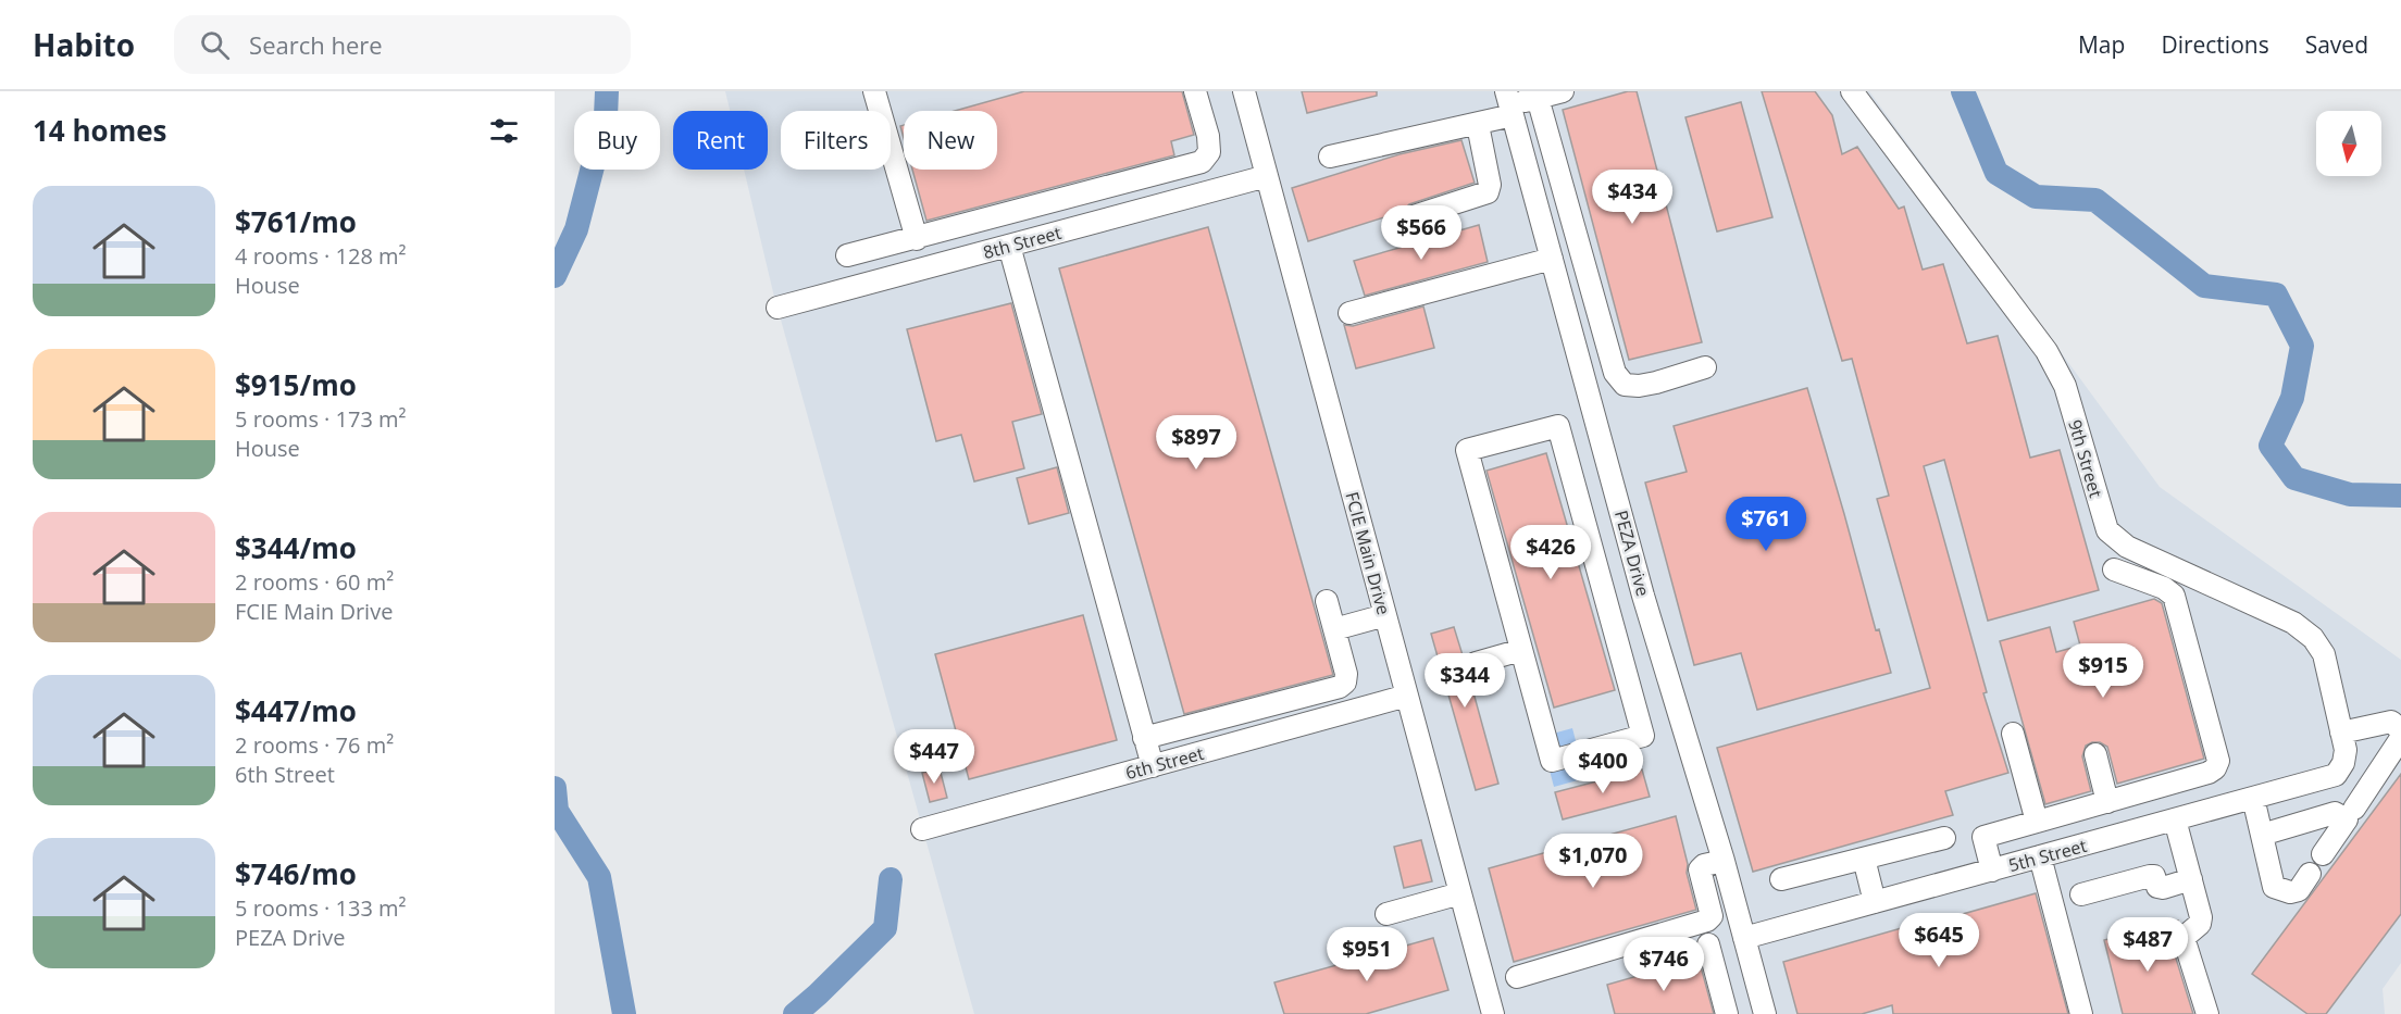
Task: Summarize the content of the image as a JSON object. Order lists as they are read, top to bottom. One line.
{"streets":{"street":["8th Street","9th Street","FCIE Main Drive","PEZA Drive","6th Street","5th Street"]},"crossings":[["8th Street","FCIE Main Drive"],["9th Street","5th Street"],["FCIE Main Drive","6th Street"],["PEZA Drive","5th Street"]],"north":"bottom","page":{"header":"Habito","search":"Search here","nav":["Map","Directions","Saved"],"heading":"14 homes","chip":["Buy","Rent","Filters","New"],"list":[{"name":"$761/mo","note":"4 rooms · 128 m² · House"},{"name":"$915/mo","note":"5 rooms · 173 m² · House"},{"name":"$344/mo","note":"2 rooms · 60 m² · FCIE Main Drive"},{"name":"$447/mo","note":"2 rooms · 76 m² · 6th Street"},{"name":"$746/mo","note":"5 rooms · 133 m² · PEZA Drive"}],"price":["$434","$566","$897","$761","$426","$915","$344","$447","$400","$1,070","$645","$487","$951","$746"]}}
